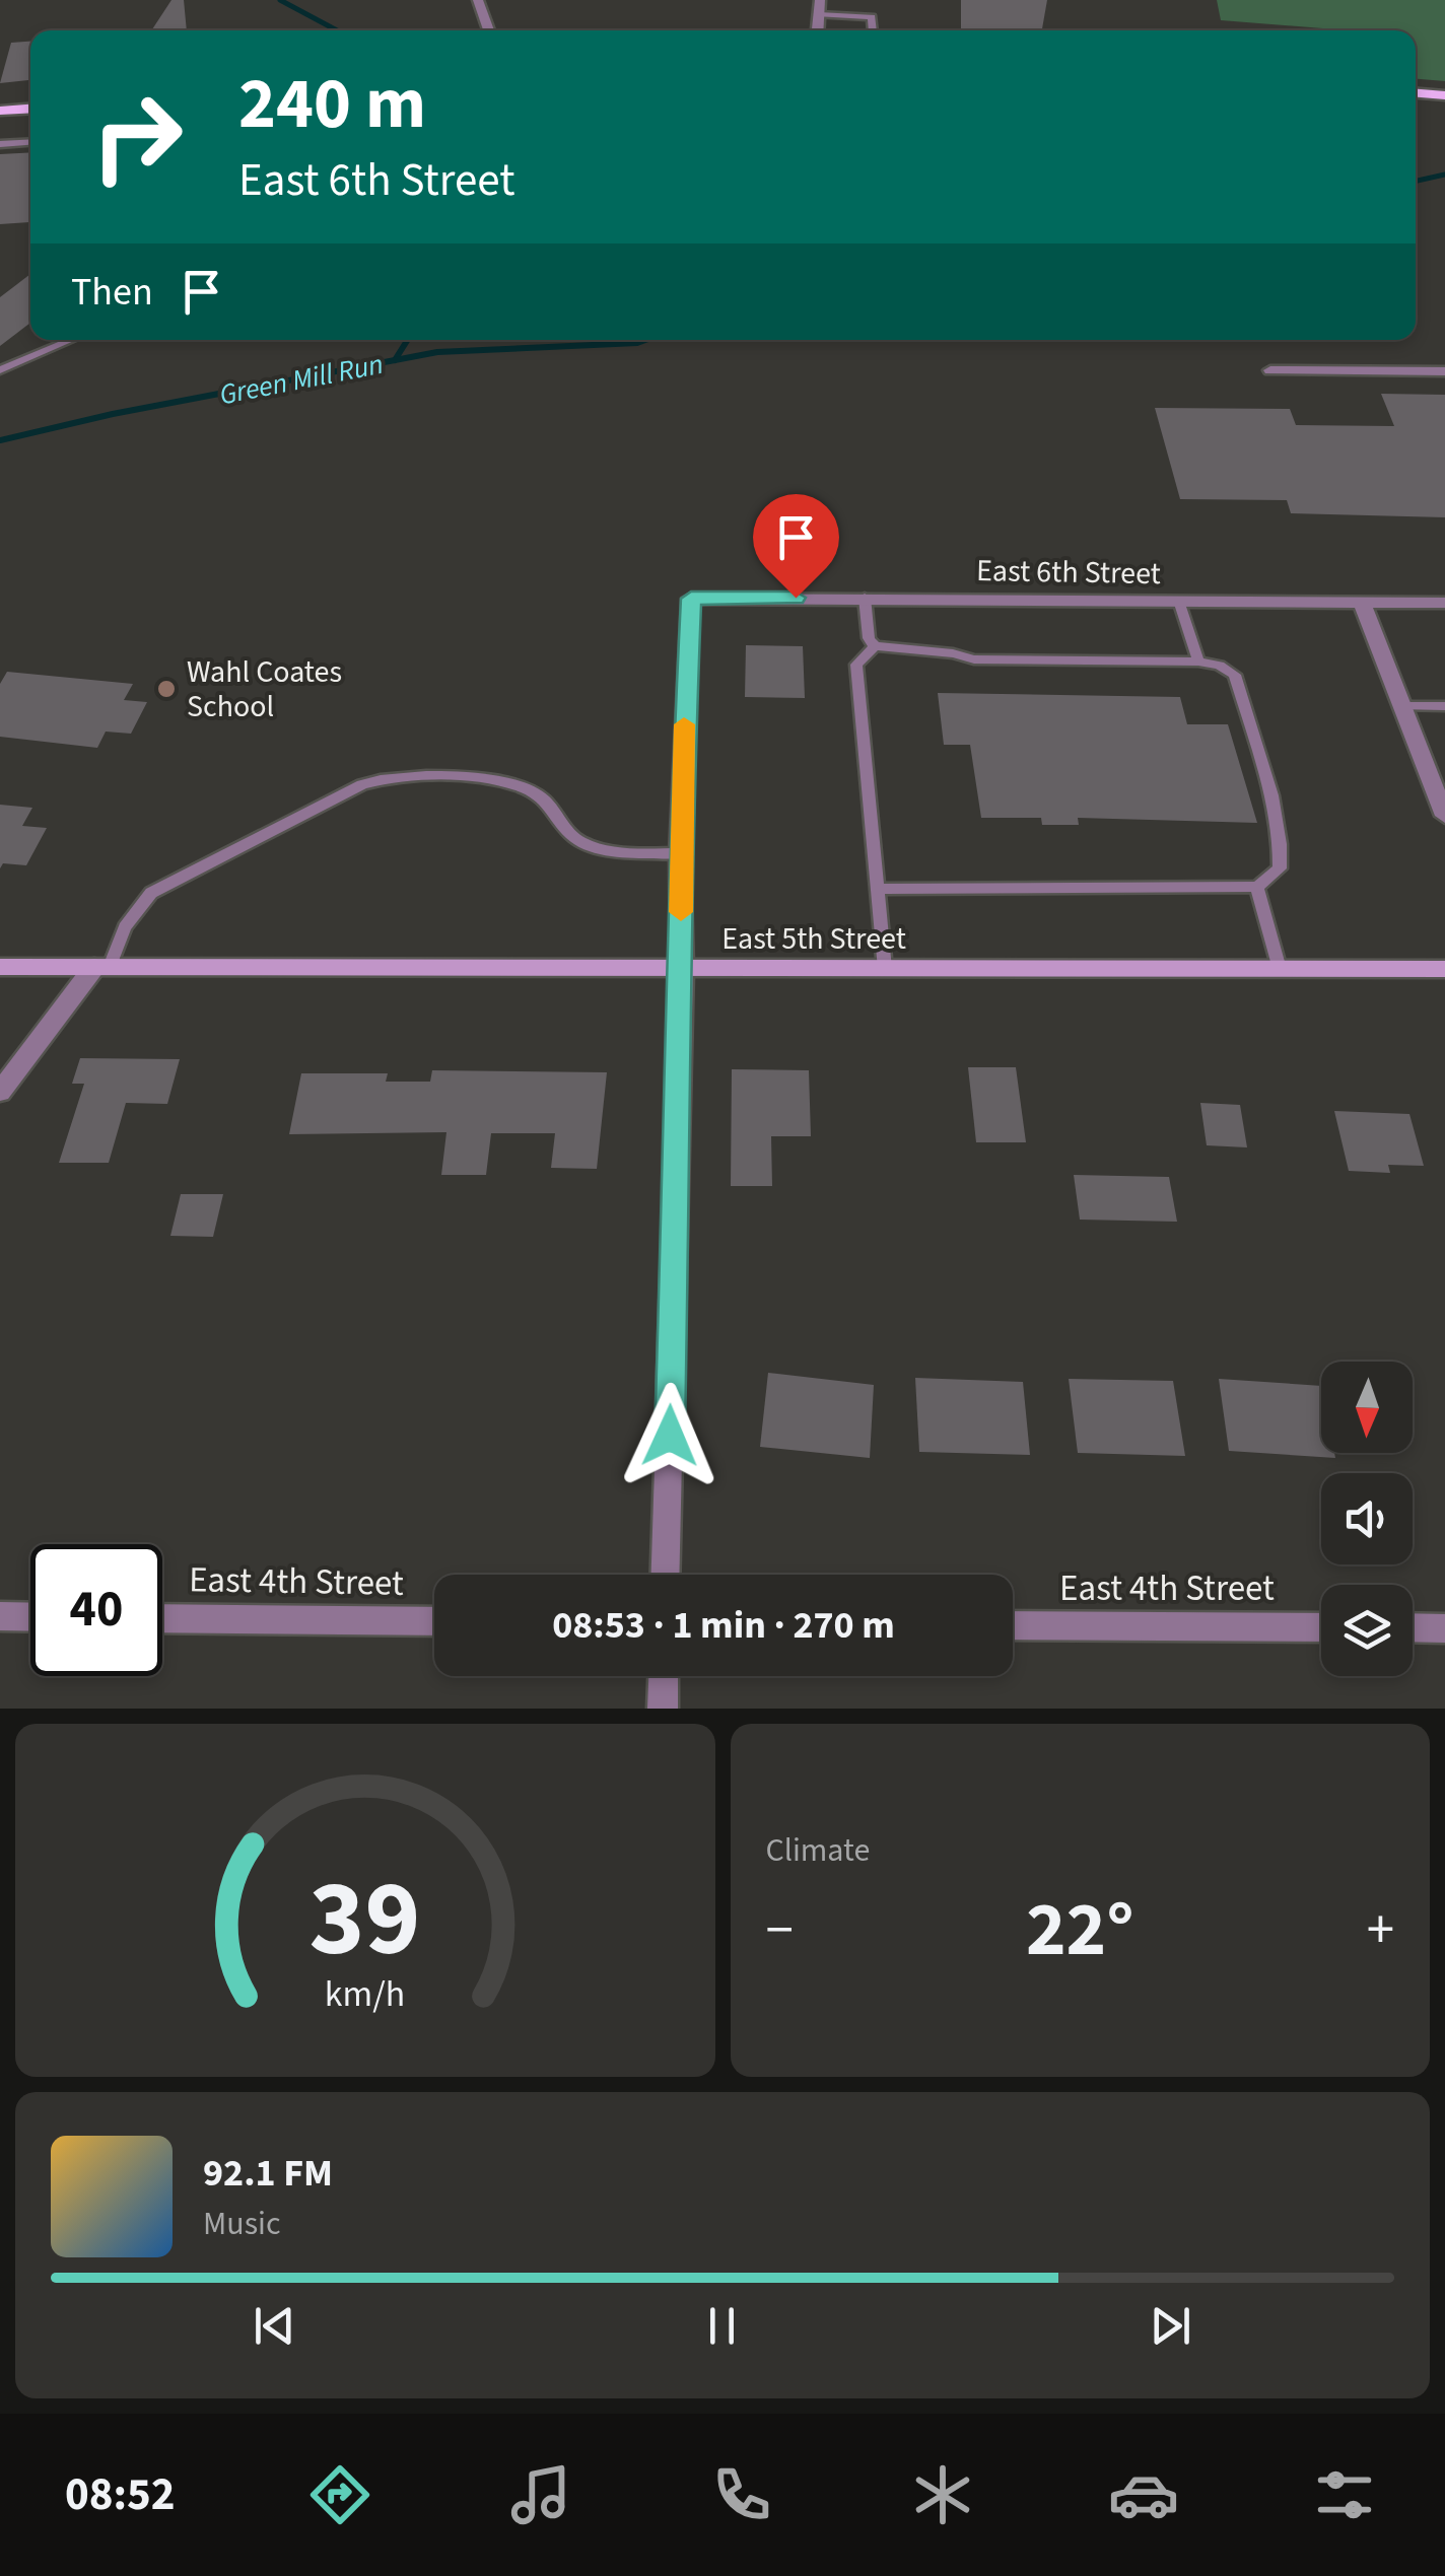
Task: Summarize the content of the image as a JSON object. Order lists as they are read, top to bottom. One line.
{"streets":{"main road":["East 5th Street"],"street":["East 6th Street","East 4th Street"]},"water":["Green Mill Run"],"places":["Wahl Coates School"],"north":"bottom","page":{"turn":["240 m","East 6th Street"],"then":"Then","limit":"40","trip":"08:53 · 1 min · 270 m","tile":"Climate","heat":["−","22°","+"],"song":["92.1 FM","Music"],"tabs":"08:52","gauge":["39","km/h"]}}
